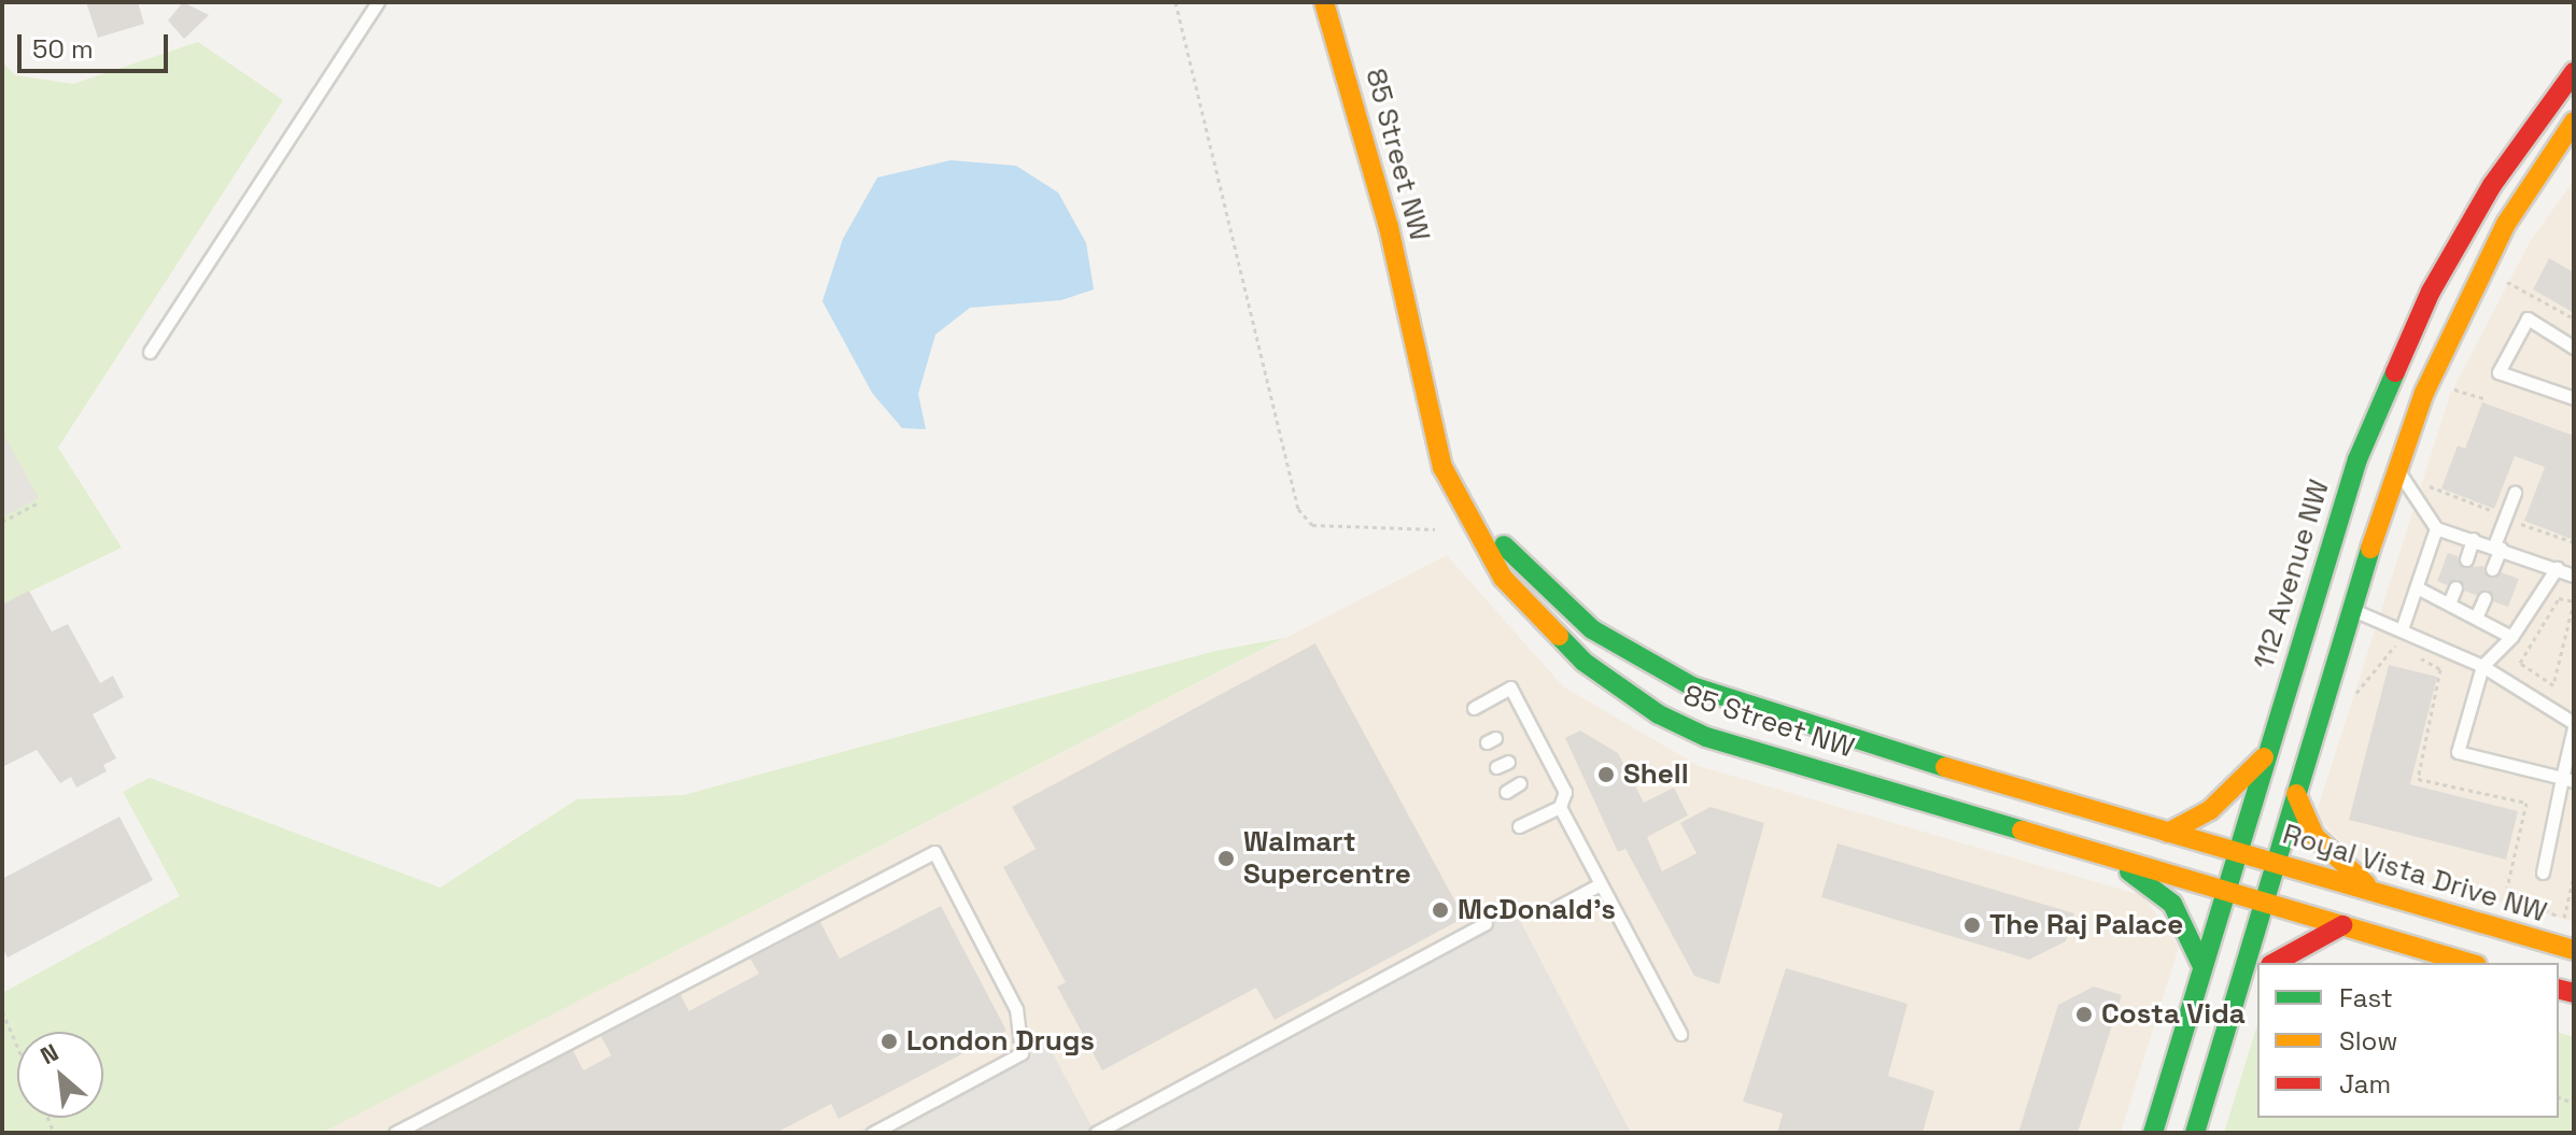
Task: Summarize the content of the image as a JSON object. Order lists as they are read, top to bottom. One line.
{"streets":{"street":["85 Street NW","112 Avenue NW","Royal Vista Drive NW"]},"crossings":[["85 Street NW","112 Avenue NW"],["85 Street NW","Royal Vista Drive NW"],["112 Avenue NW","Royal Vista Drive NW"]],"places":["Shell","Walmart Supercentre","McDonald's","The Raj Palace","Costa Vida","London Drugs"],"legend":["Fast","Slow","Jam"],"scale_bar":"50 m","north":"top left"}
